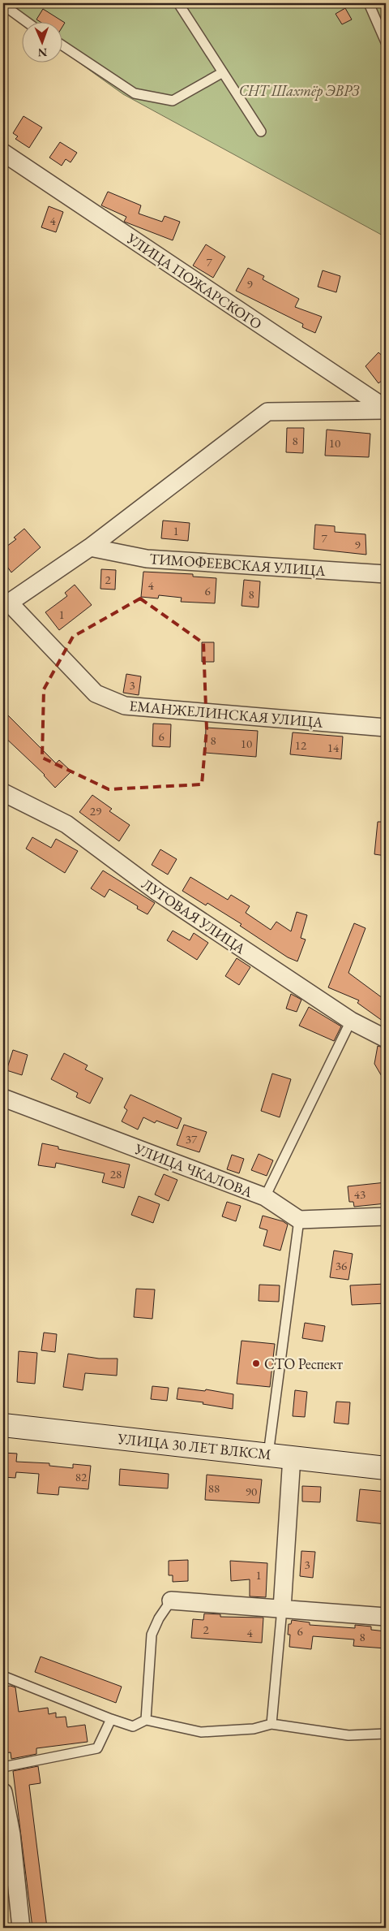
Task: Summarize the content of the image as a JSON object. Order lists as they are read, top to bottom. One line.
{"streets":{"main road":["УЛИЦА 30 ЛЕТ ВЛКСМ"],"street":["УЛИЦА ПОЖАРСКОГО","ТИМОФЕЕВСКАЯ УЛИЦА","ЕМАНЖЕЛИНСКАЯ УЛИЦА","ЛУГОВАЯ УЛИЦА","УЛИЦА ЧКАЛОВА"]},"crossings":[["УЛИЦА ПОЖАРСКОГО","ТИМОФЕЕВСКАЯ УЛИЦА"],["УЛИЦА ПОЖАРСКОГО","ЕМАНЖЕЛИНСКАЯ УЛИЦА"]],"parks":["СНТ Шахтёр ЭВРЗ"],"places":["СТО Респект"],"house_numbers":["4","7","9","8","10","1","7","9","2","4","6","8","1","3","6","8","10","12","14","29","37","28","43","36","82","88","90","3","1","2","6","4","8"],"north":"bottom"}
